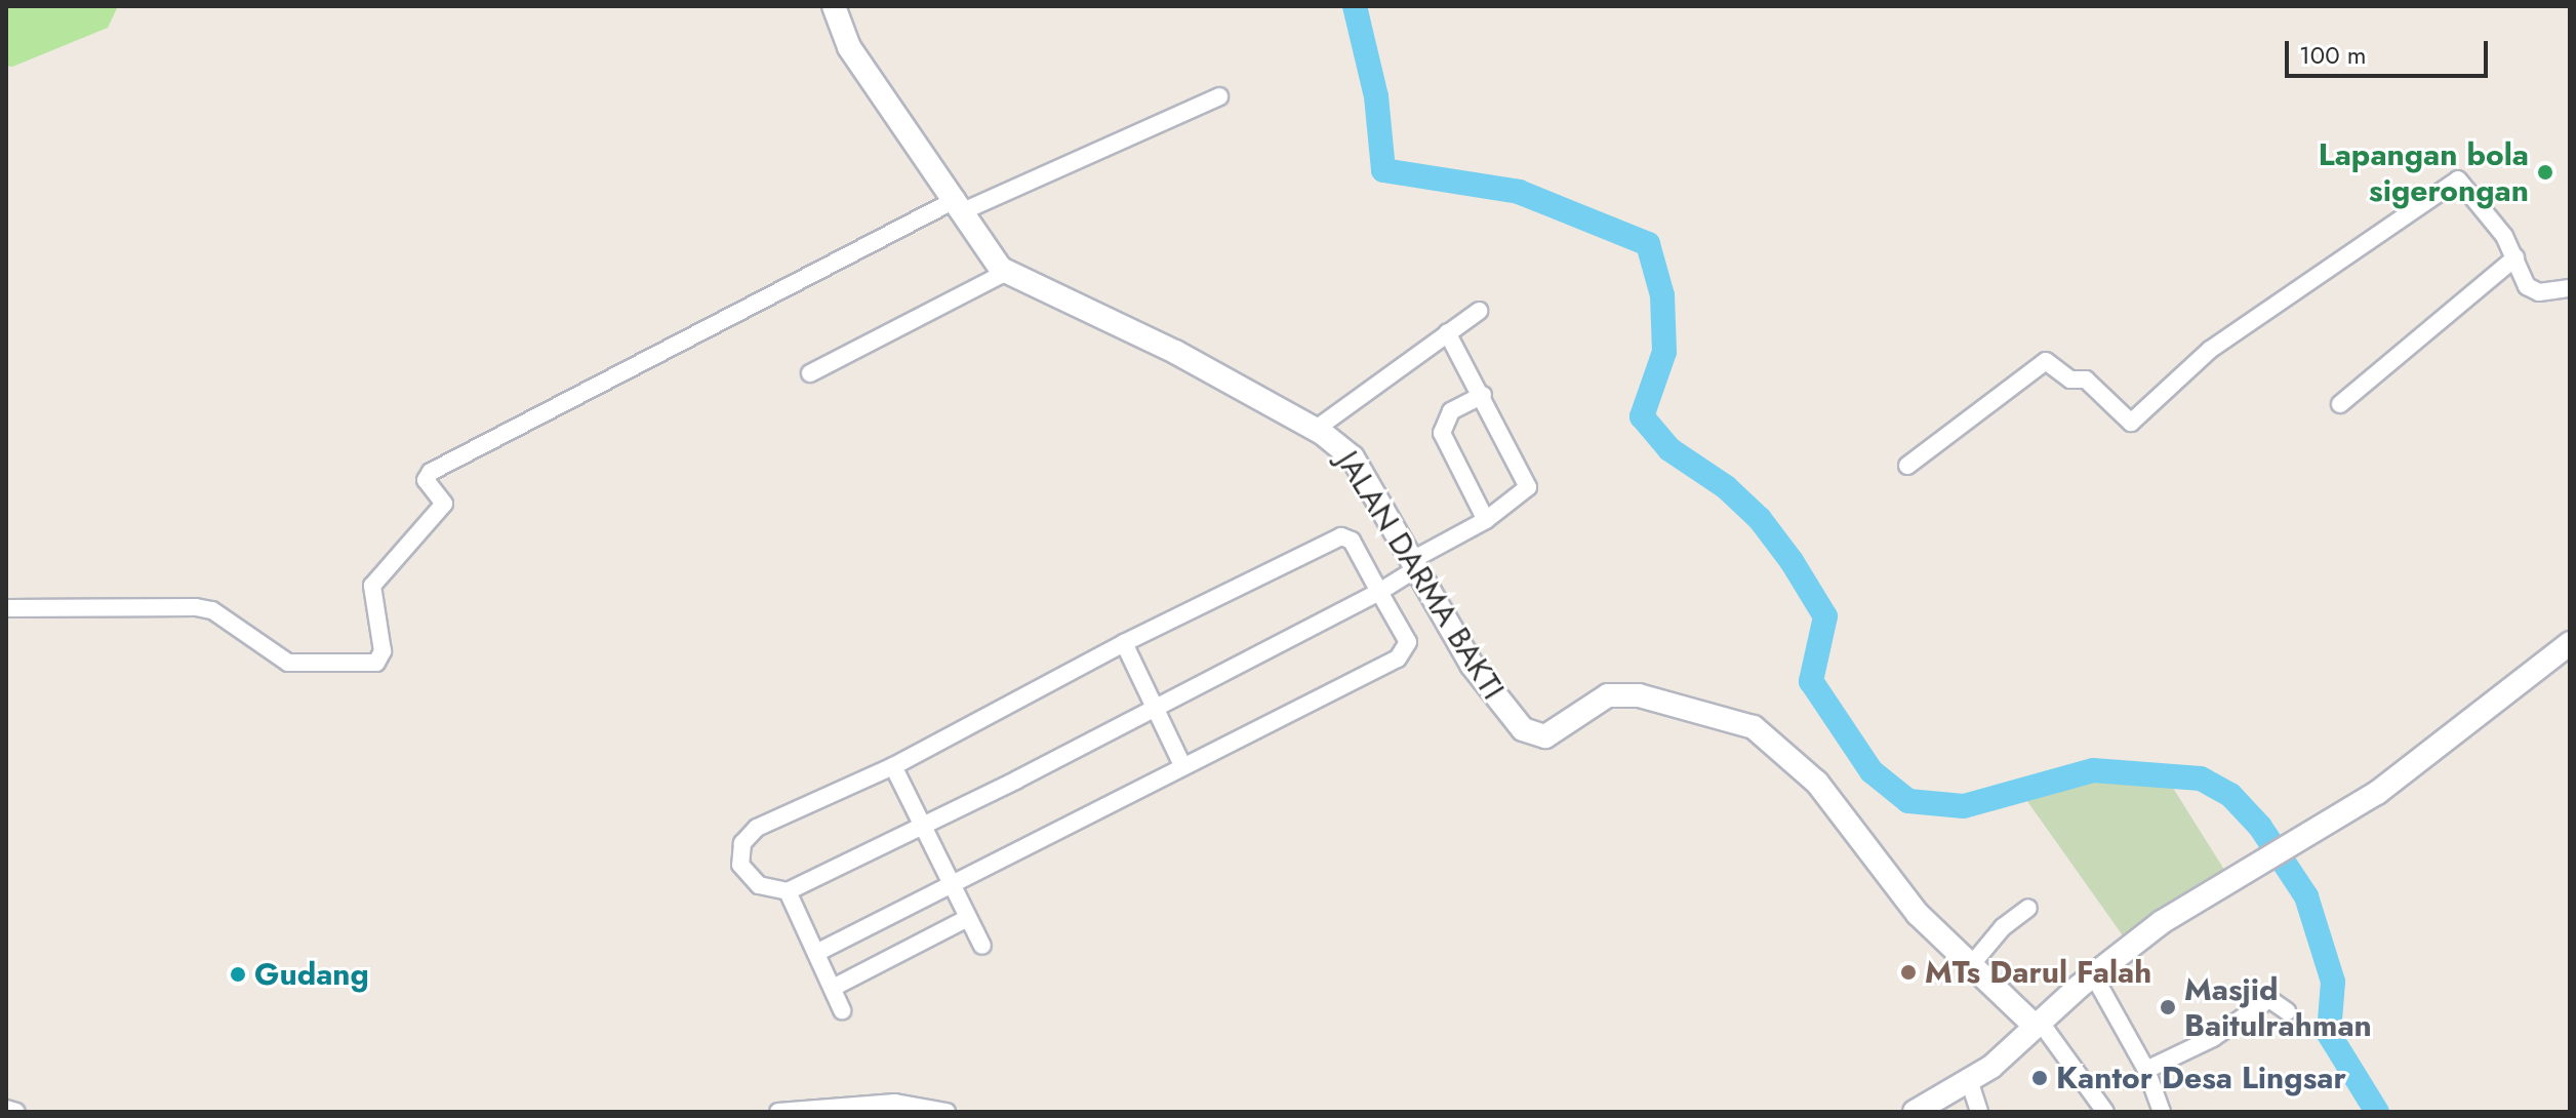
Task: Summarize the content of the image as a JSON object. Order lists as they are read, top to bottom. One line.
{"streets":{"street":["JALAN DARMA BAKTI"]},"places":["Lapangan bola sigerongan","MTs Darul Falah","Gudang","Masjid Baitulrahman","Kantor Desa Lingsar"],"scale_bar":"100 m"}
